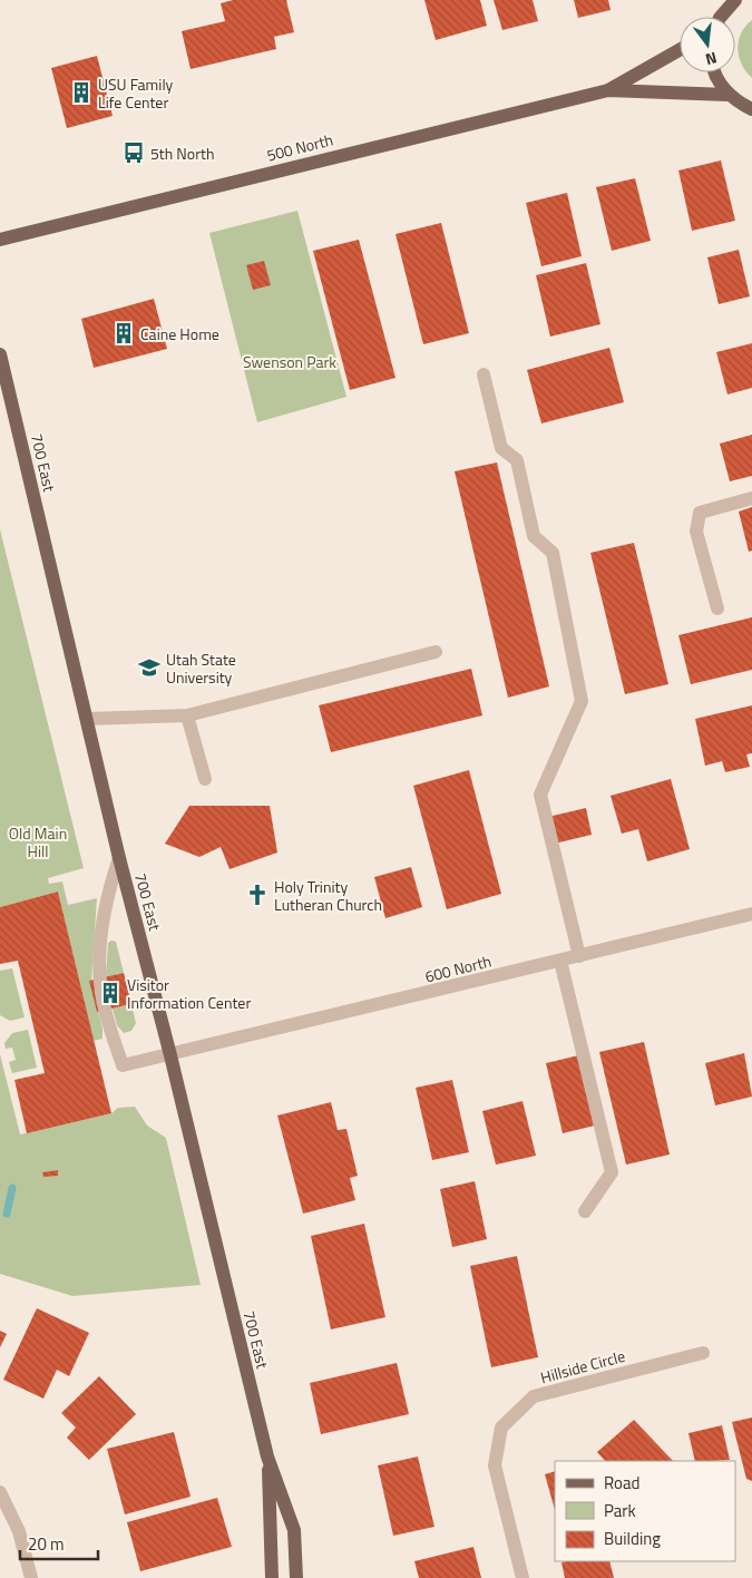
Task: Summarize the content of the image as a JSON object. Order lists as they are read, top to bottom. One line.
{"streets":{"main road":["500 North","700 East"],"street":["600 North","Hillside Circle"]},"crossings":[["700 East","600 North"]],"parks":["Swenson Park","Old Main Hill"],"places":{"building":["USU Family Life Center","Caine Home","Visitor Information Center"],"bus stop":["5th North"],"school or university":["Utah State University"],"church":["Holy Trinity Lutheran Church"]},"legend":["Road","Park","Building"],"scale_bar":"20 m","north":"bottom"}
